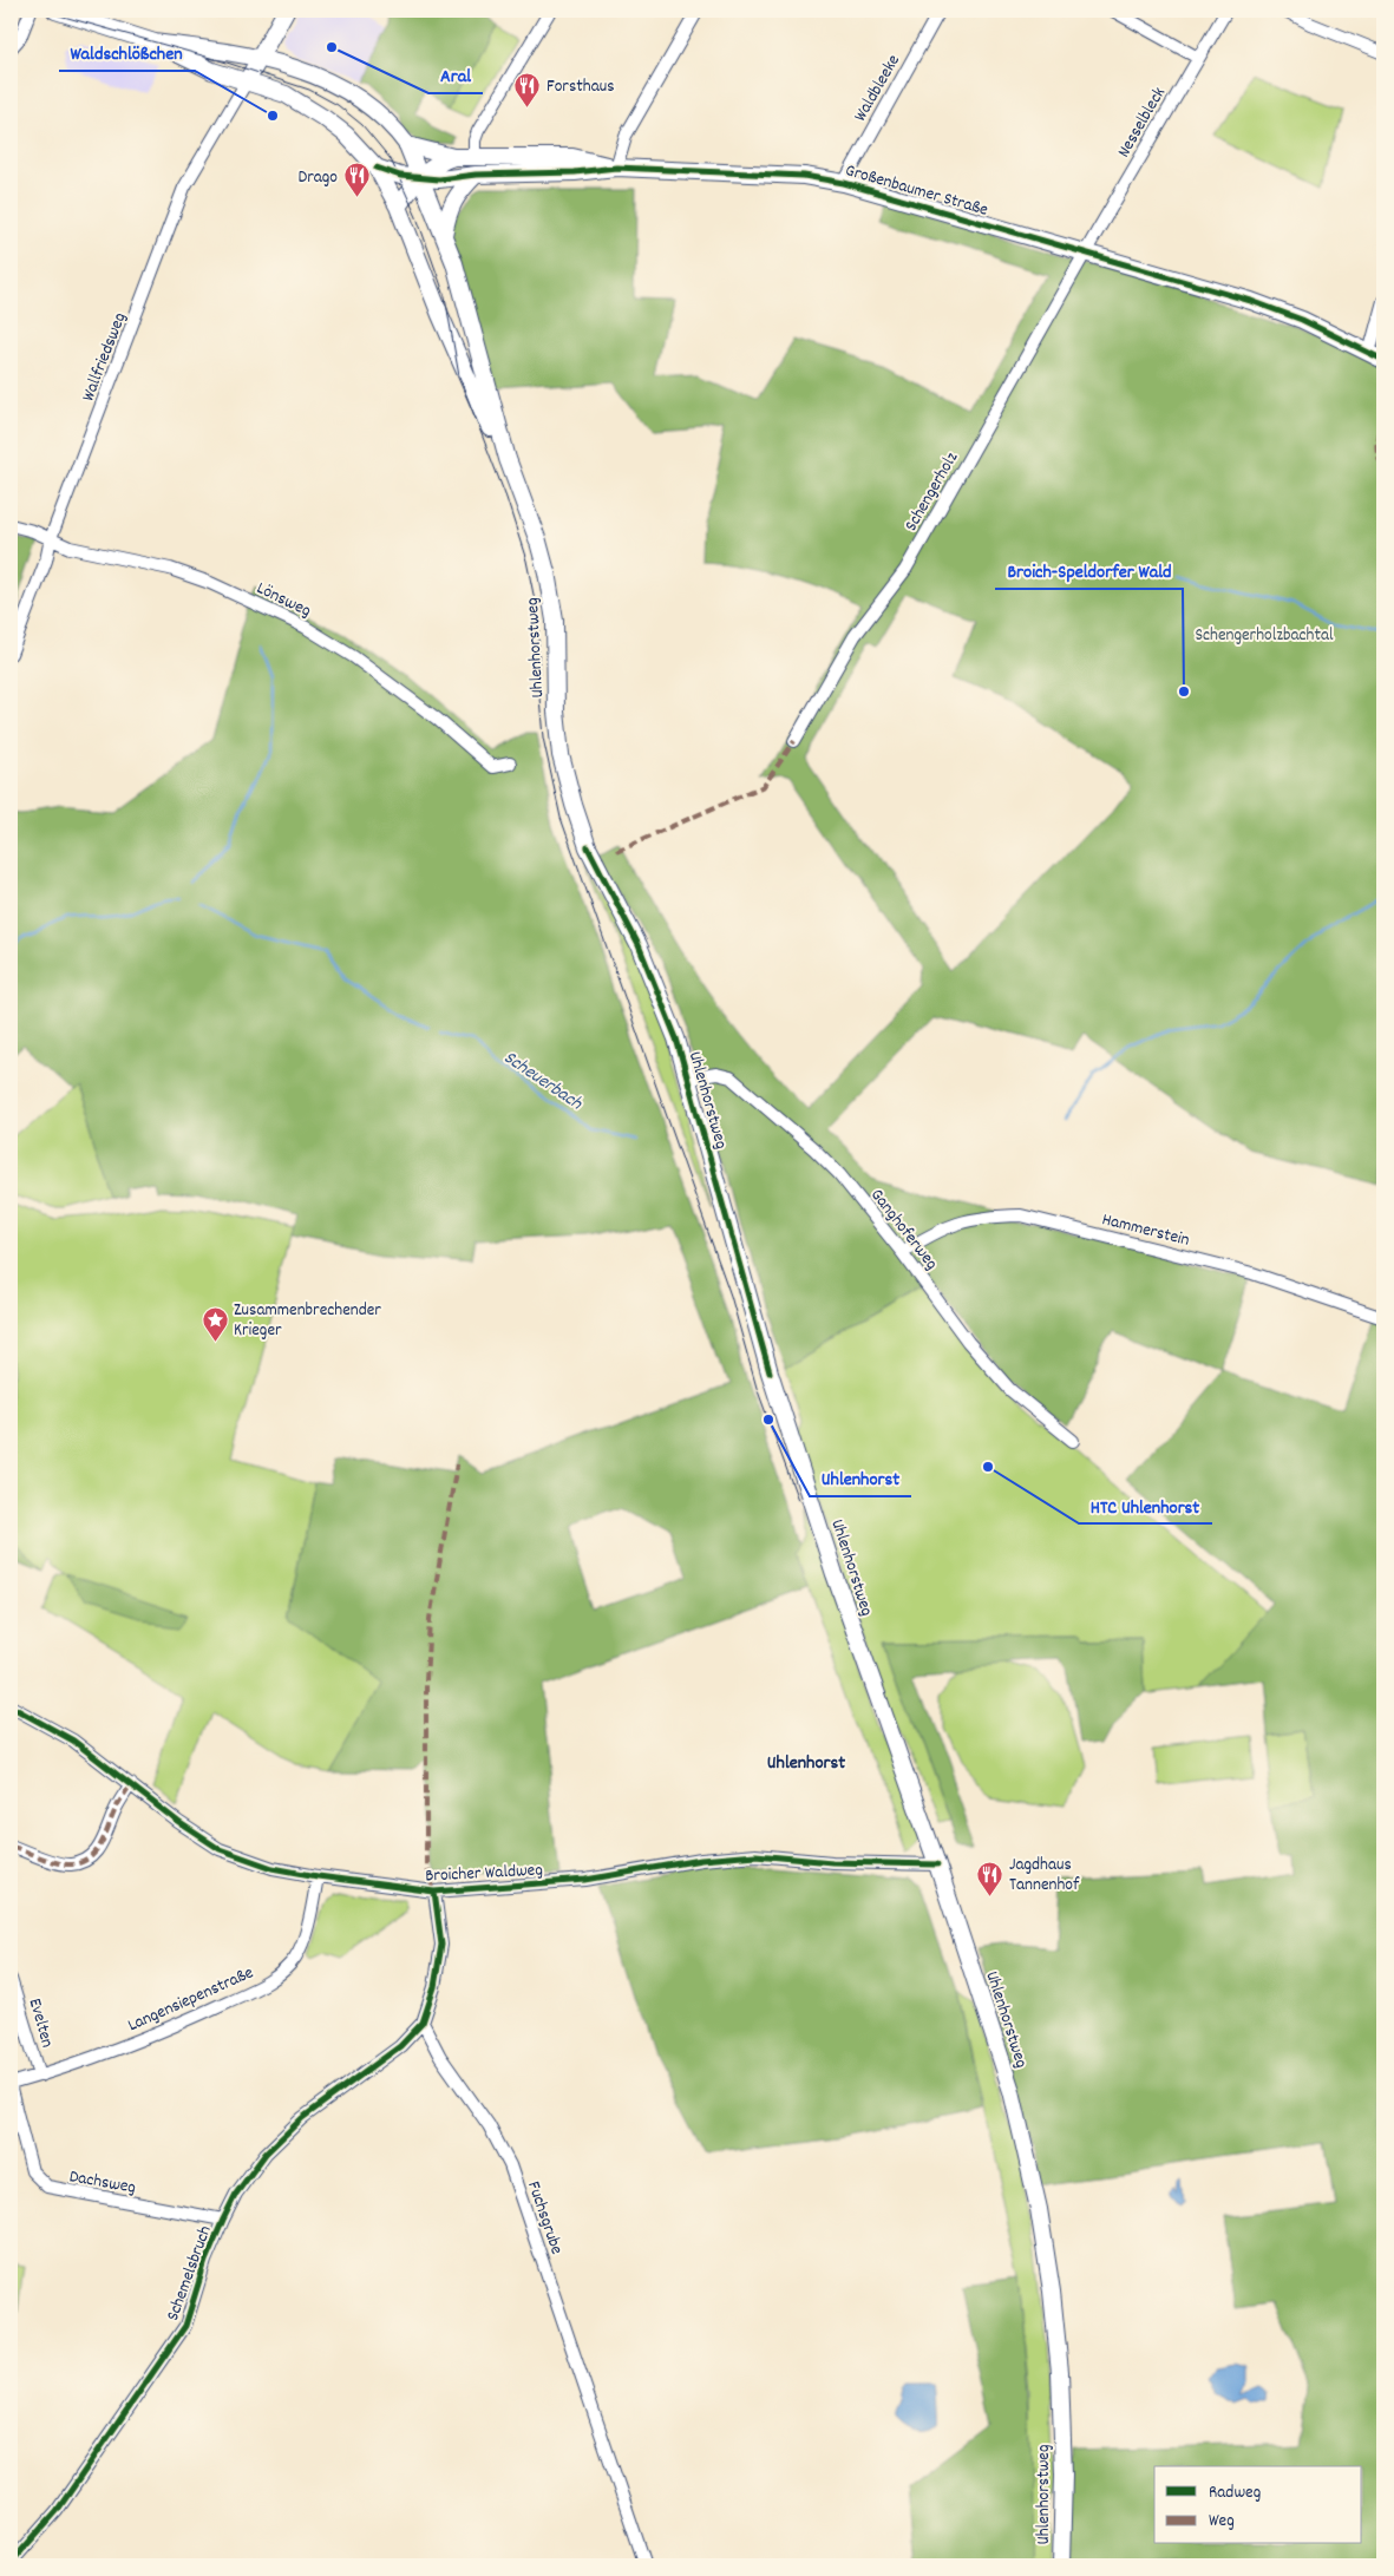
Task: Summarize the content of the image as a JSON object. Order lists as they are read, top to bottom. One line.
{"streets":{"main road":["Großenbaumer Straße","Uhlenhorstweg"],"street":["Waldbleeke","Nesselbleck","Wallfriedsweg","Schengerholz","Lönsweg","Ganghoferweg","Hammerstein","Broicher Waldweg","Langensiepenstraße","Evelten","Dachsweg","Fuchsgrube","Schemelsbruch"]},"crossings":[["Waldbleeke","Großenbaumer Straße"],["Nesselbleck","Großenbaumer Straße"],["Nesselbleck","Schengerholz"],["Großenbaumer Straße","Schengerholz"],["Großenbaumer Straße","Uhlenhorstweg"],["Wallfriedsweg","Lönsweg"],["Uhlenhorstweg","Ganghoferweg"],["Uhlenhorstweg","Broicher Waldweg"],["Ganghoferweg","Hammerstein"],["Broicher Waldweg","Langensiepenstraße"],["Langensiepenstraße","Evelten"],["Dachsweg","Schemelsbruch"],["Fuchsgrube","Schemelsbruch"]],"districts":["Uhlenhorst"],"water":["Scheuerbach"],"parks":["Schengerholzbachtal"],"places":{"other":["Aral","Waldschlößchen","Broich-Speldorfer Wald","Uhlenhorst","HTC Uhlenhorst"],"restaurant":["Forsthaus","Drago","Jagdhaus Tannenhof"],"place":["Zusammenbrechender Krieger"]},"legend":["Radweg","Weg"]}
